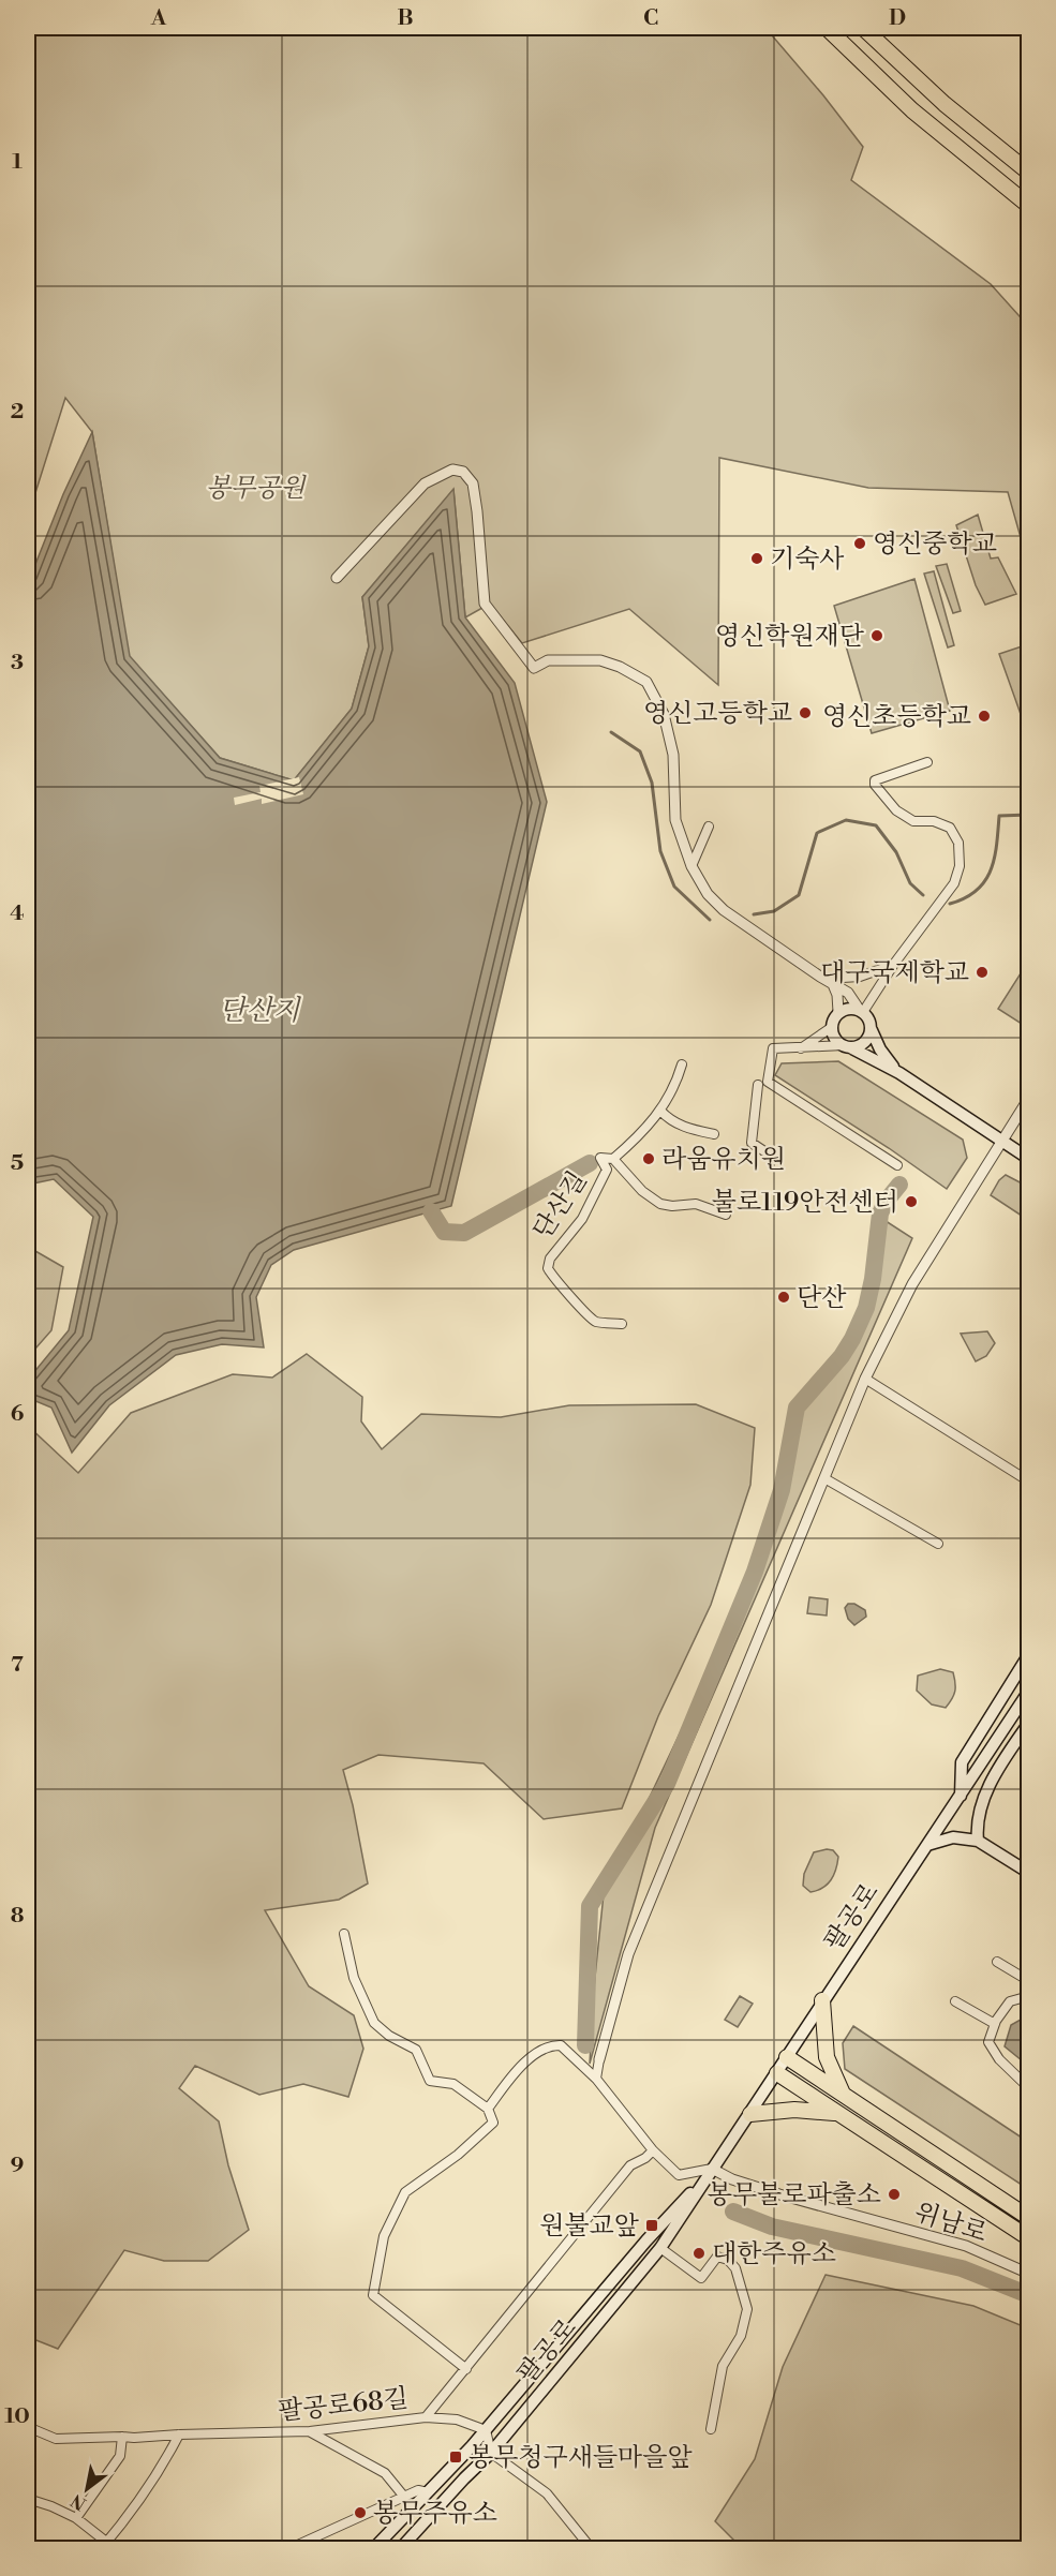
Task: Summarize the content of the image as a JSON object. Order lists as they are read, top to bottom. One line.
{"streets":{"main road":["팔공로"],"street":["단산길","위남로","팔공로68길"]},"crossings":[["팔공로","위남로"],["팔공로","팔공로68길"]],"water":["단산지"],"parks":["봉무공원"],"places":{"other":["영신중학교","기숙사","영신학원재단","영신고등학교","영신초등학교","대구국제학교","라움유치원","불로119안전센터","단산","봉무불로파출소","대한주유소","봉무주유소"],"transit":["원불교앞","봉무청구새들마을앞"]},"north":"bottom left","grid":{"columns":["A","B","C","D"],"rows":["1","2","3","4","5","6","7","8","9","10"]}}
